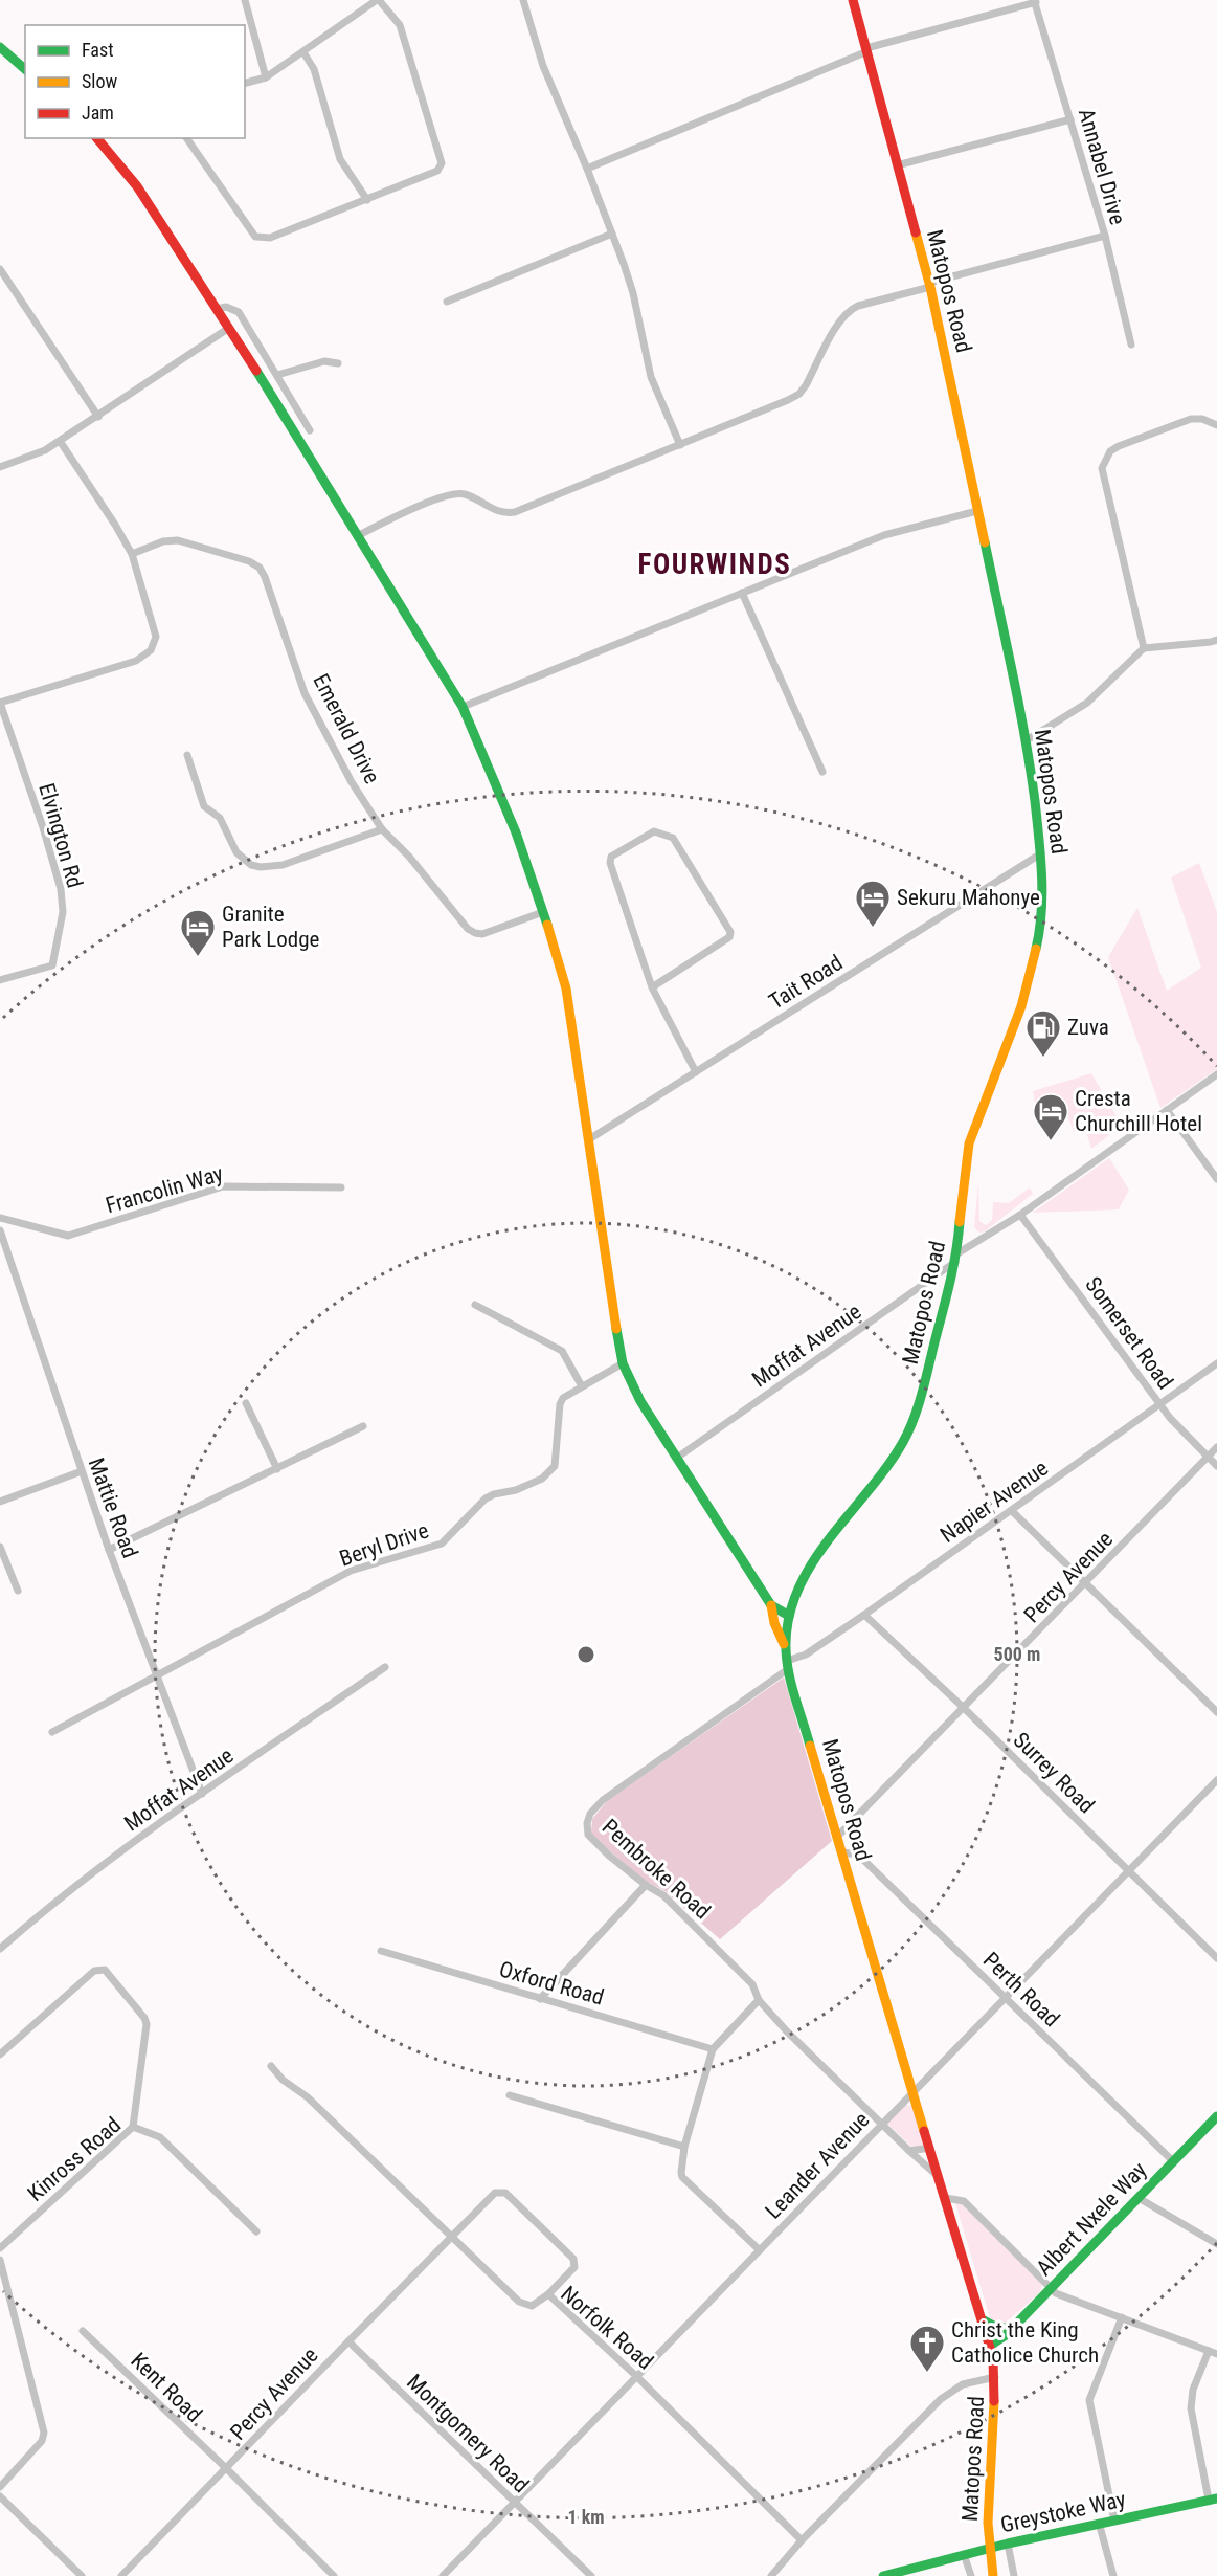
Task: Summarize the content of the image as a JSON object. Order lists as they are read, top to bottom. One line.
{"streets":{"main road":["Matopos Road","Albert Nxele Way","Greystoke Way"],"street":["Annabel Drive","Emerald Drive","Elvington Rd","Tait Road","Francolin Way","Somerset Road","Moffat Avenue","Napier Avenue","Mattie Road","Beryl Drive","Percy Avenue","Surrey Road","Pembroke Road","Oxford Road","Perth Road","Kinross Road","Leander Avenue","Norfolk Road","Kent Road","Montgomery Road"]},"crossings":[["Matopos Road","Tait Road"],["Matopos Road","Moffat Avenue"],["Matopos Road","Napier Avenue"],["Matopos Road","Percy Avenue"],["Matopos Road","Pembroke Road"],["Matopos Road","Perth Road"],["Matopos Road","Leander Avenue"],["Matopos Road","Greystoke Way"],["Somerset Road","Moffat Avenue"],["Somerset Road","Napier Avenue"],["Somerset Road","Percy Avenue"],["Moffat Avenue","Mattie Road"],["Napier Avenue","Surrey Road"],["Napier Avenue","Pembroke Road"],["Mattie Road","Beryl Drive"],["Percy Avenue","Surrey Road"],["Percy Avenue","Norfolk Road"],["Percy Avenue","Kent Road"],["Percy Avenue","Montgomery Road"],["Surrey Road","Leander Avenue"],["Pembroke Road","Leander Avenue"],["Perth Road","Leander Avenue"],["Perth Road","Albert Nxele Way"],["Leander Avenue","Norfolk Road"],["Leander Avenue","Montgomery Road"]],"districts":["FOURWINDS"],"places":{"hotel":["Sekuru Mahonye","Granite Park Lodge","Cresta Churchill Hotel"],"fuel station":["Zuva"],"church":["Christ the King Catholice Church"]},"legend":["Fast","Slow","Jam"],"rings":["500 m","1 km"]}
